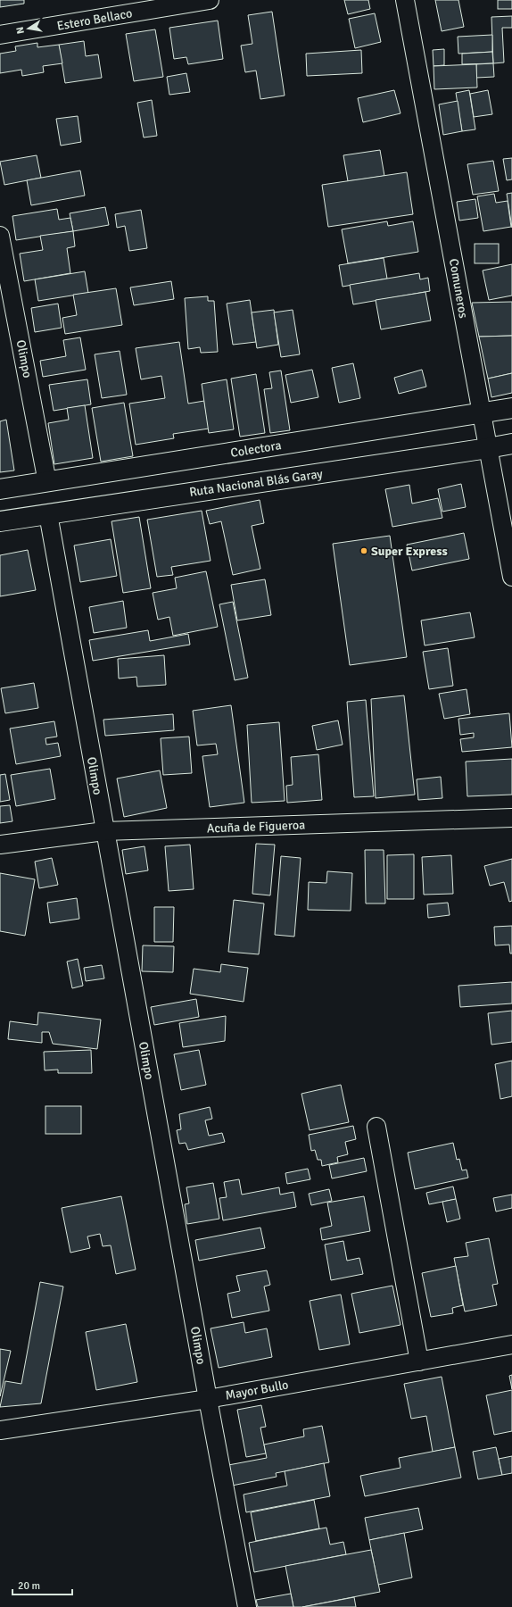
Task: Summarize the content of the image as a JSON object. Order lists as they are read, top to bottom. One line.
{"streets":{"main road":["Colectora","Ruta Nacional Blás Garay"],"street":["Estero Bellaco","Comuneros","Olimpo","Acuña de Figueroa","Mayor Bullo"]},"crossings":[["Comuneros","Colectora"],["Comuneros","Ruta Nacional Blás Garay"],["Olimpo","Colectora"],["Olimpo","Ruta Nacional Blás Garay"],["Olimpo","Acuña de Figueroa"],["Olimpo","Mayor Bullo"]],"places":["Super Express"],"scale_bar":"20 m","north":"left"}
